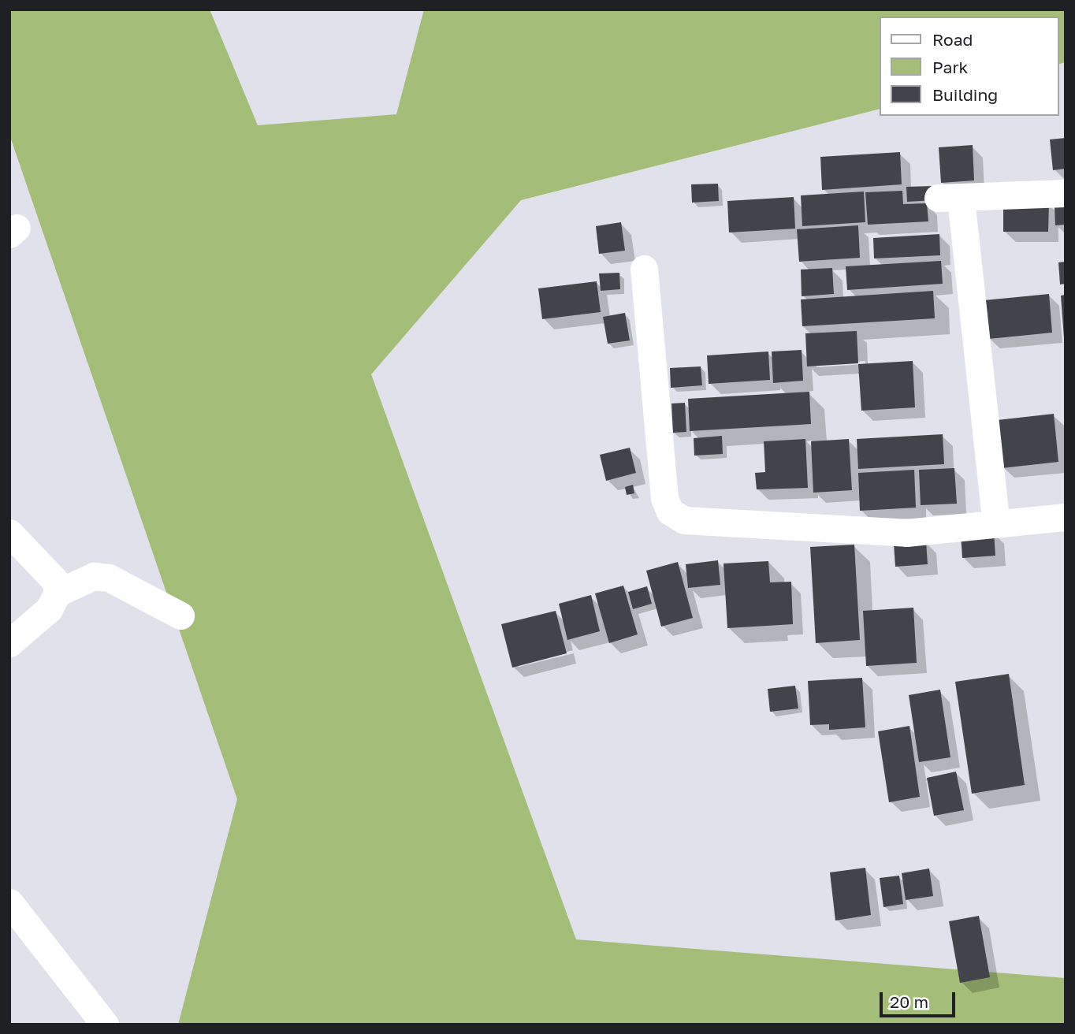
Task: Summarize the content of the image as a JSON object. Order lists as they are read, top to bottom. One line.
{"legend":["Road","Park","Building"],"scale_bar":"20 m"}
